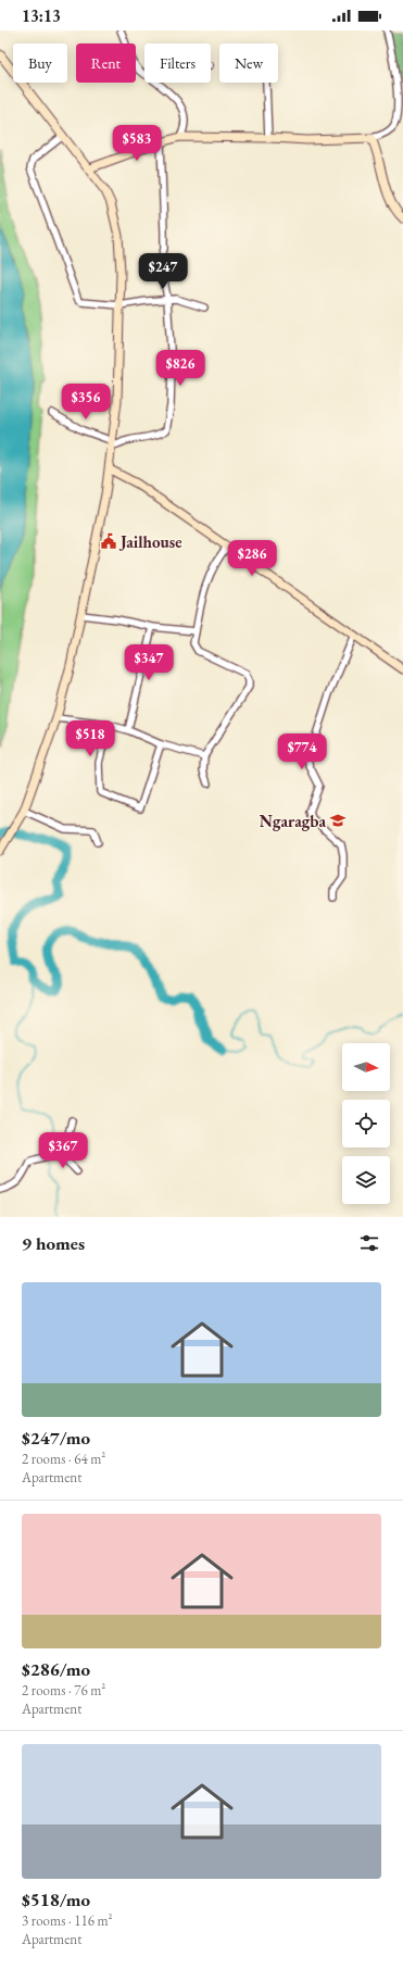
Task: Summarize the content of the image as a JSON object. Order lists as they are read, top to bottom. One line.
{"places":{"public building":["Jailhouse"],"school or university":["Ngaragba"]},"north":"right","page":{"status":"13:13","chip":["Buy","Rent","Filters","New"],"price":["$583","$247","$826","$356","$286","$347","$518","$774","$367"],"heading":"9 homes","list":[{"name":"$247/mo","note":"2 rooms · 64 m² · Apartment"},{"name":"$286/mo","note":"2 rooms · 76 m² · Apartment"},{"name":"$518/mo","note":"3 rooms · 116 m² · Apartment"}]}}
